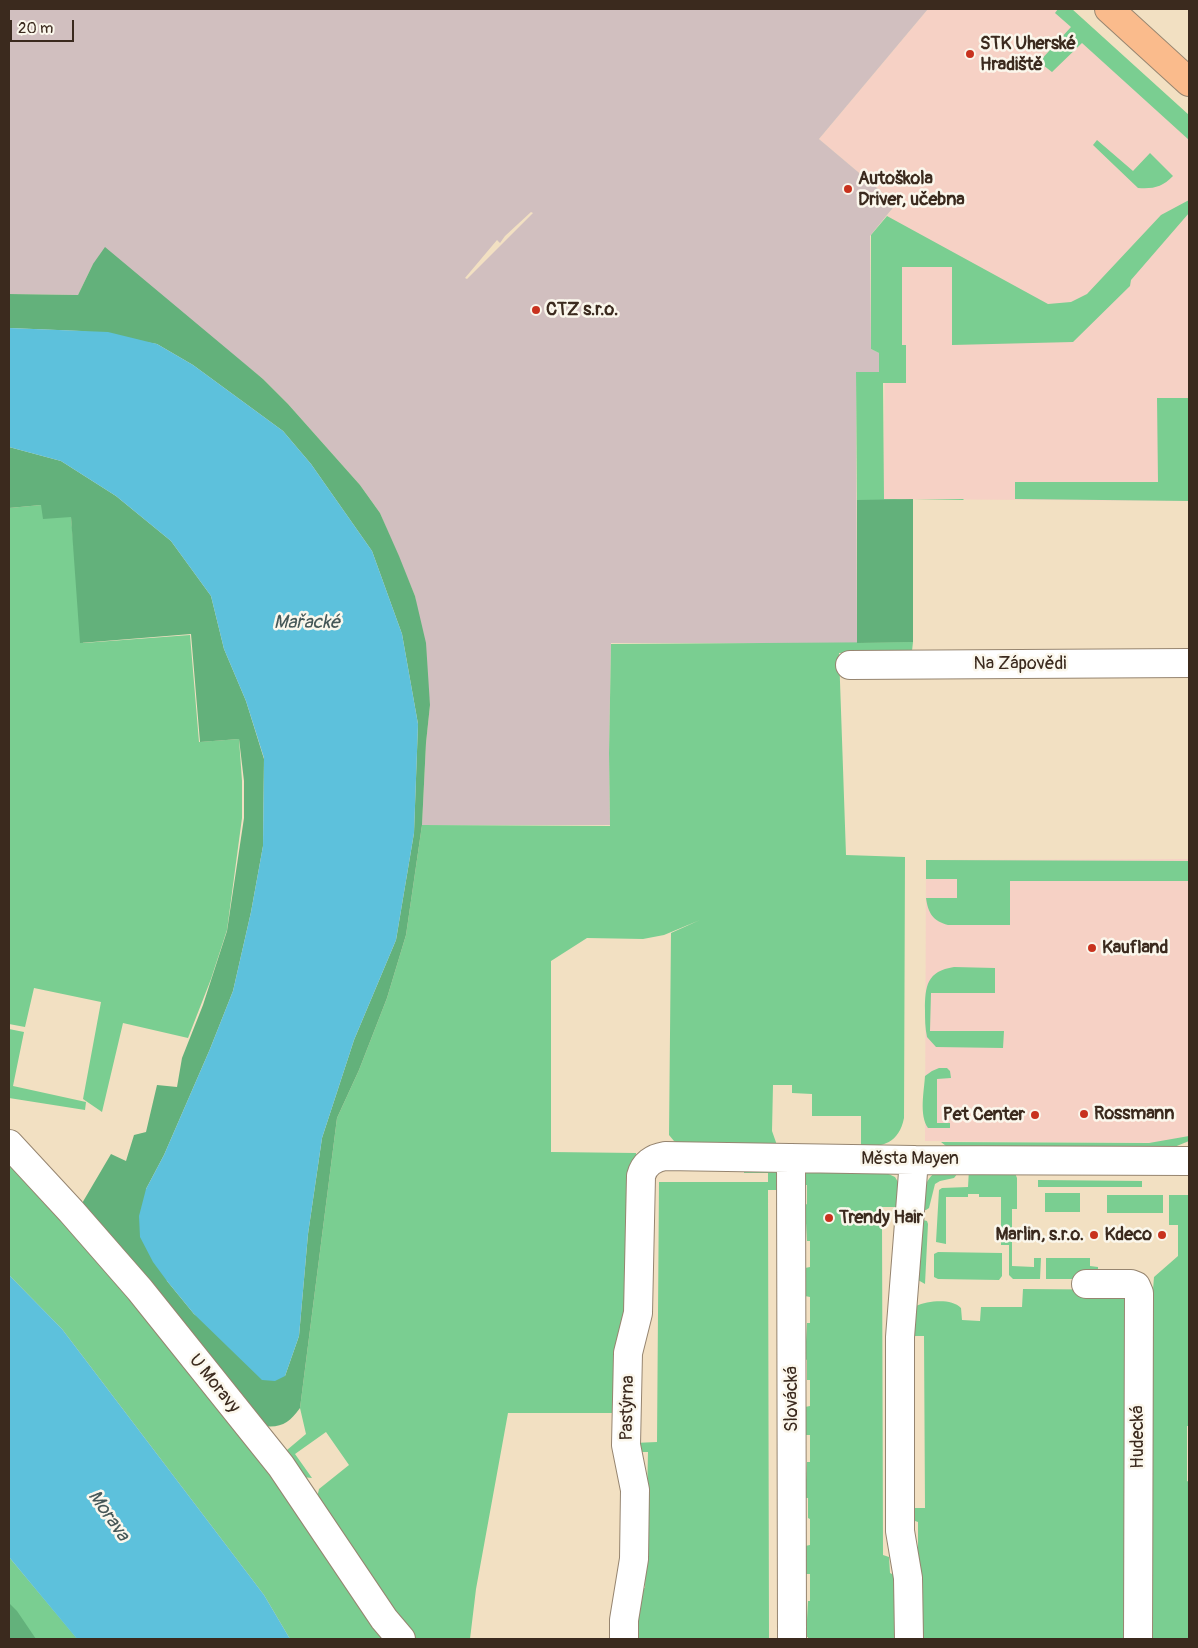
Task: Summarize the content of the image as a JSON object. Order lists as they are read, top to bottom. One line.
{"streets":{"street":["Na Zápovědi","Města Mayen","U Moravy","Slovácká","Pastýrna","Hudecká"]},"crossings":[["Města Mayen","Slovácká"],["Města Mayen","Pastýrna"]],"water":["Mařacké","Morava"],"places":["STK Uherské Hradiště","Autoškola Driver, učebna","CTZ s.r.o.","Kaufland","Rossmann","Pet Center","Trendy Hair","Marlin, s.r.o.","Kdeco"],"scale_bar":"20 m"}
